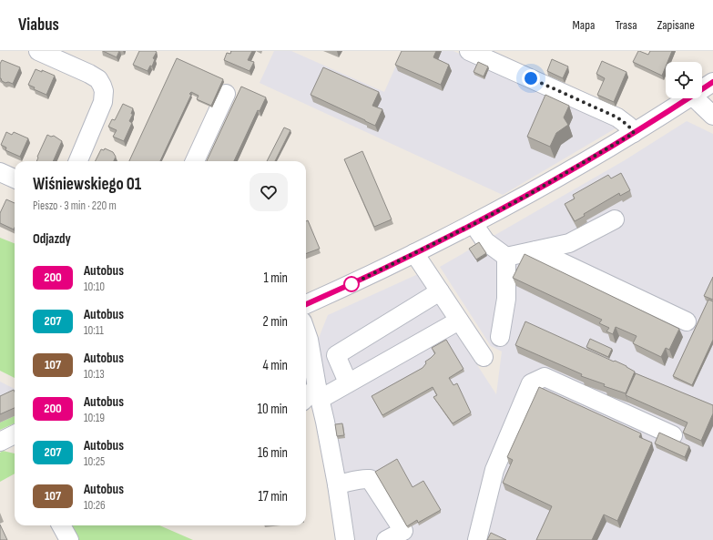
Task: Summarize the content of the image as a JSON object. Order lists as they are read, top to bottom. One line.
{"lines":["bus line 200"],"page":{"header":"Viabus","nav":["Mapa","Trasa","Zapisane"],"heading":[["Wiśniewskiego 01","Pieszo · 3 min · 220 m"],"Odjazdy"],"list":[{"mark":"200","name":"Autobus","note":"10:10","value":"1 min"},{"mark":"207","name":"Autobus","note":"10:11","value":"2 min"},{"mark":"107","name":"Autobus","note":"10:13","value":"4 min"},{"mark":"200","name":"Autobus","note":"10:19","value":"10 min"},{"mark":"207","name":"Autobus","note":"10:25","value":"16 min"},{"mark":"107","name":"Autobus","note":"10:26","value":"17 min"}]}}
